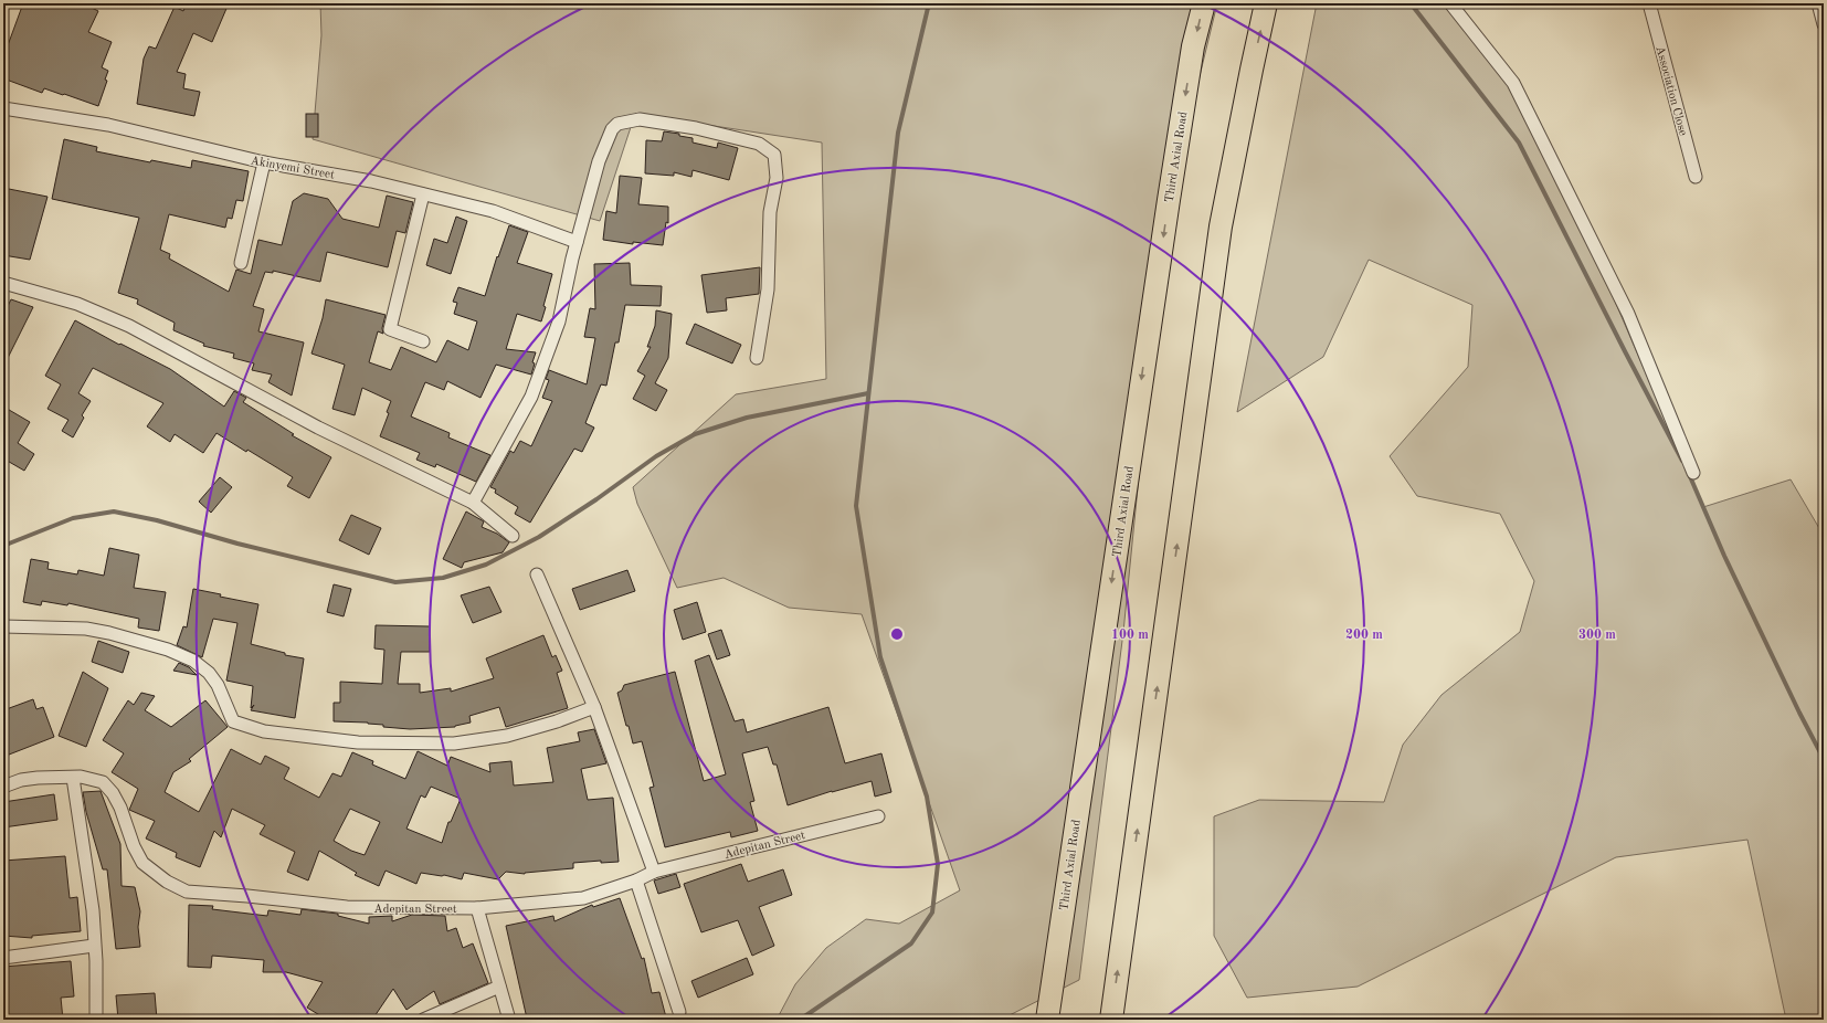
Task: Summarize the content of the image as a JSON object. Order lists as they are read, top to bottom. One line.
{"streets":{"highway":["Third Axial Road"],"street":["Association Close","Akinyemi Street","Adepitan Street"]},"rings":["100 m","200 m","300 m"]}
